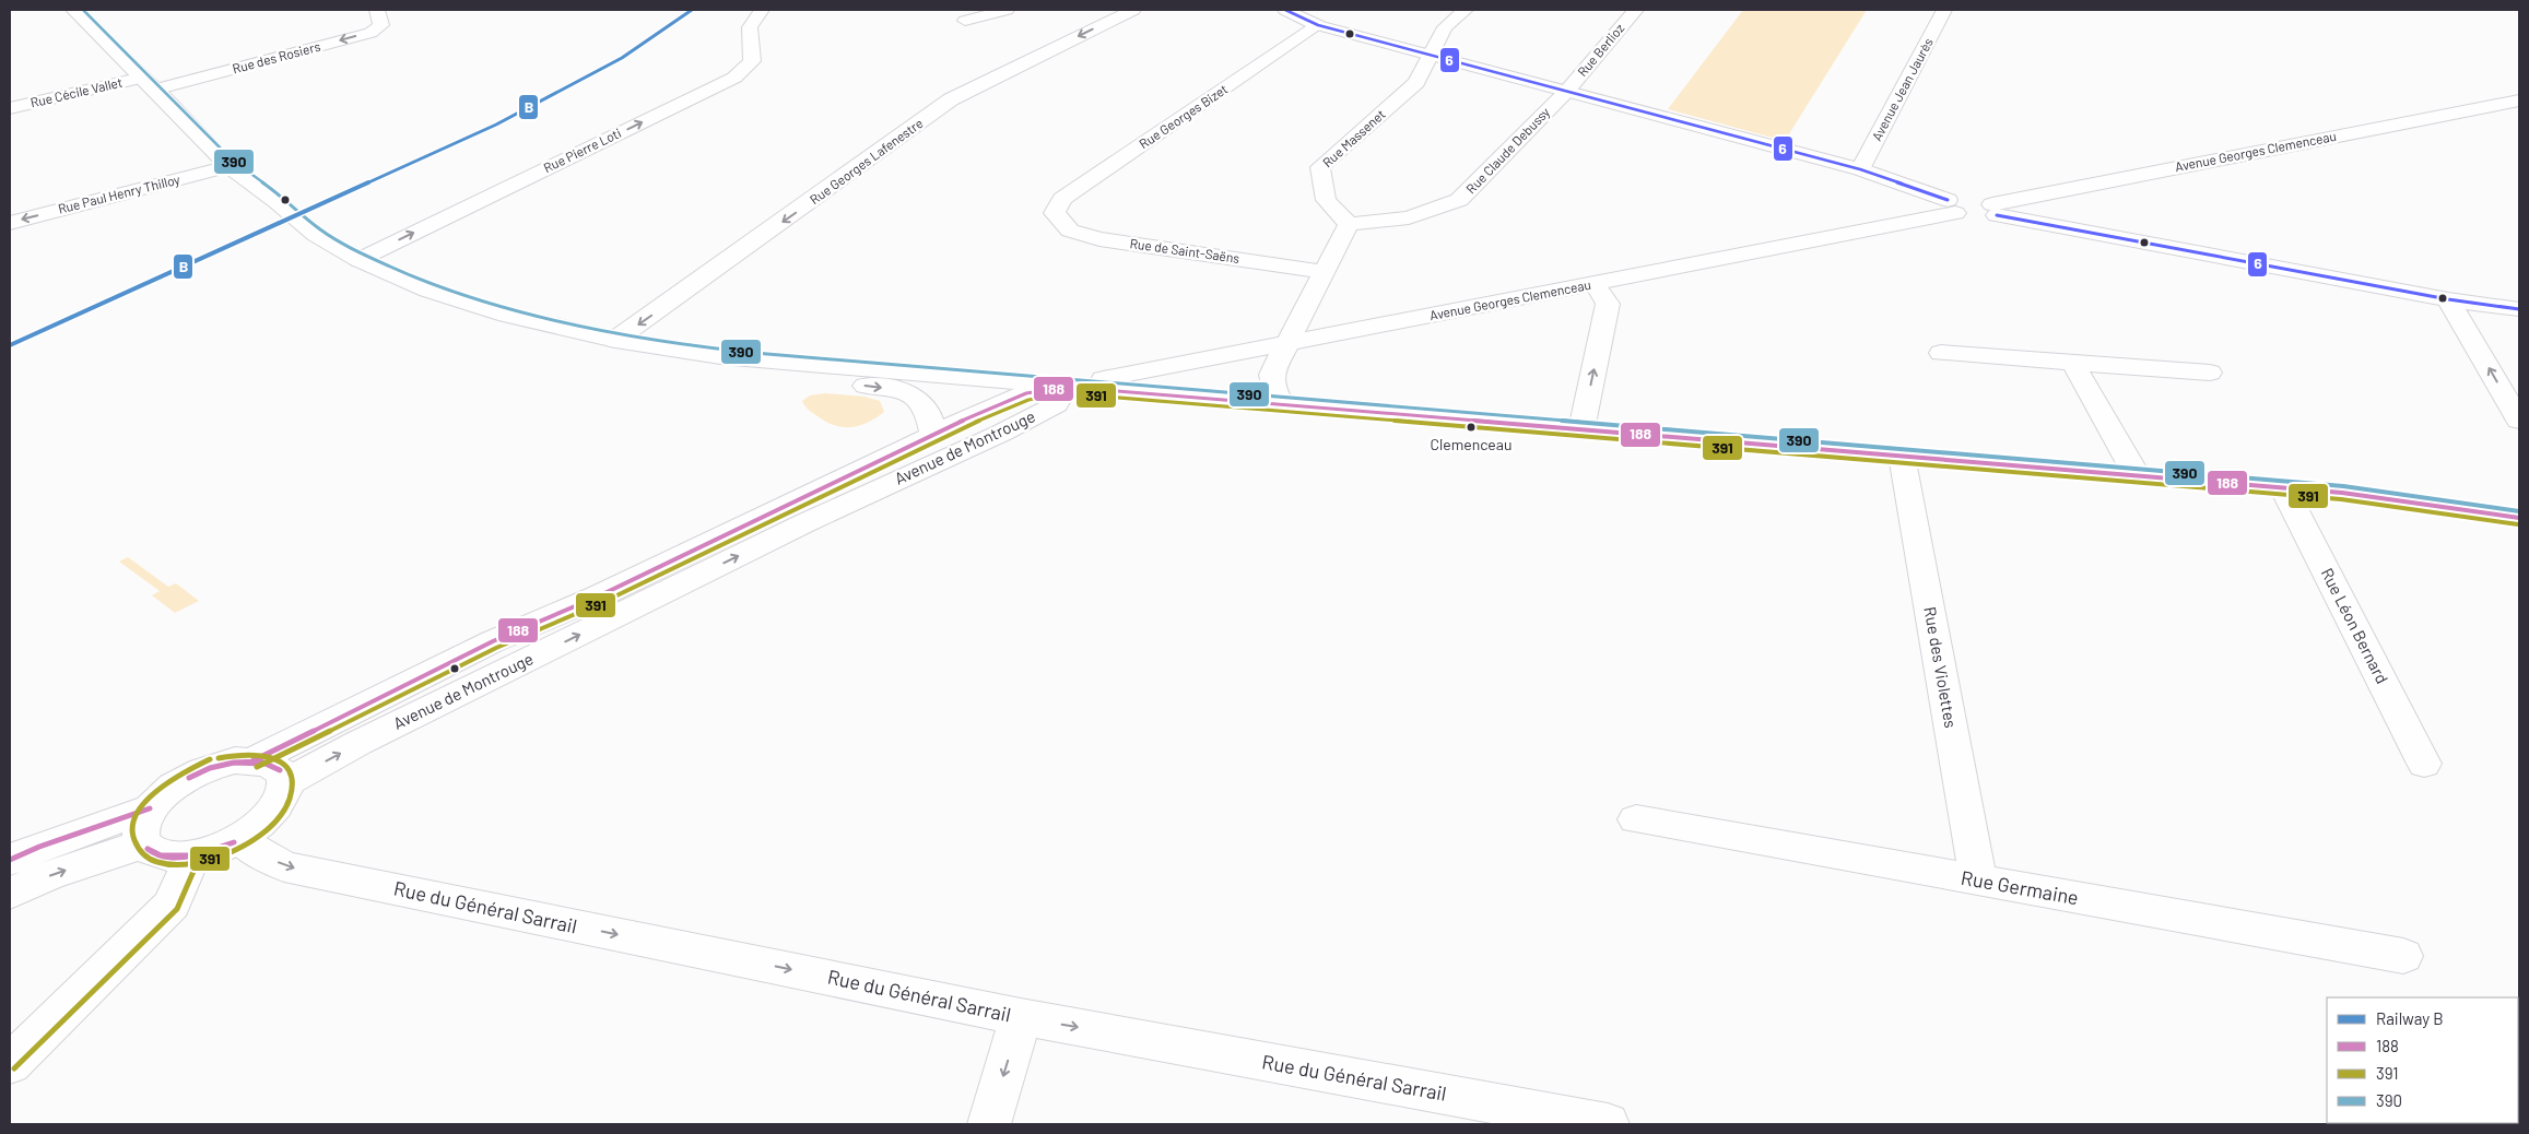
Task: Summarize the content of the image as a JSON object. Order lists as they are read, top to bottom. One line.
{"streets":{"street":["Rue Berlioz","Rue des Rosiers","Avenue Jean Jaurès","Rue Cécile Vallet","Rue Georges Bizet","Rue Massenet","Rue Pierre Loti","Rue Claude Debussy","Avenue Georges Clemenceau","Rue Georges Lafenestre","Rue Paul Henry Thilloy","Rue de Saint-Saëns","Avenue de Montrouge","Rue Léon Bernard","Rue des Violettes","Rue Germaine","Rue du Général Sarrail"]},"crossings":[["Rue Berlioz","Rue Claude Debussy"],["Rue des Rosiers","Rue Cécile Vallet"],["Rue Georges Bizet","Rue de Saint-Saëns"],["Rue Massenet","Rue Claude Debussy"],["Avenue Georges Clemenceau","Avenue de Montrouge"],["Rue des Violettes","Rue Germaine"]],"one_way":["Rue des Rosiers","Rue Pierre Loti","Rue Georges Lafenestre","Rue Paul Henry Thilloy","Rue du Général Sarrail"],"places":["Clemenceau"],"lines":["rail line B","transit line 390","transit line 6","transit line 188","transit line 391"],"legend":["Railway B","188","391","390"]}
